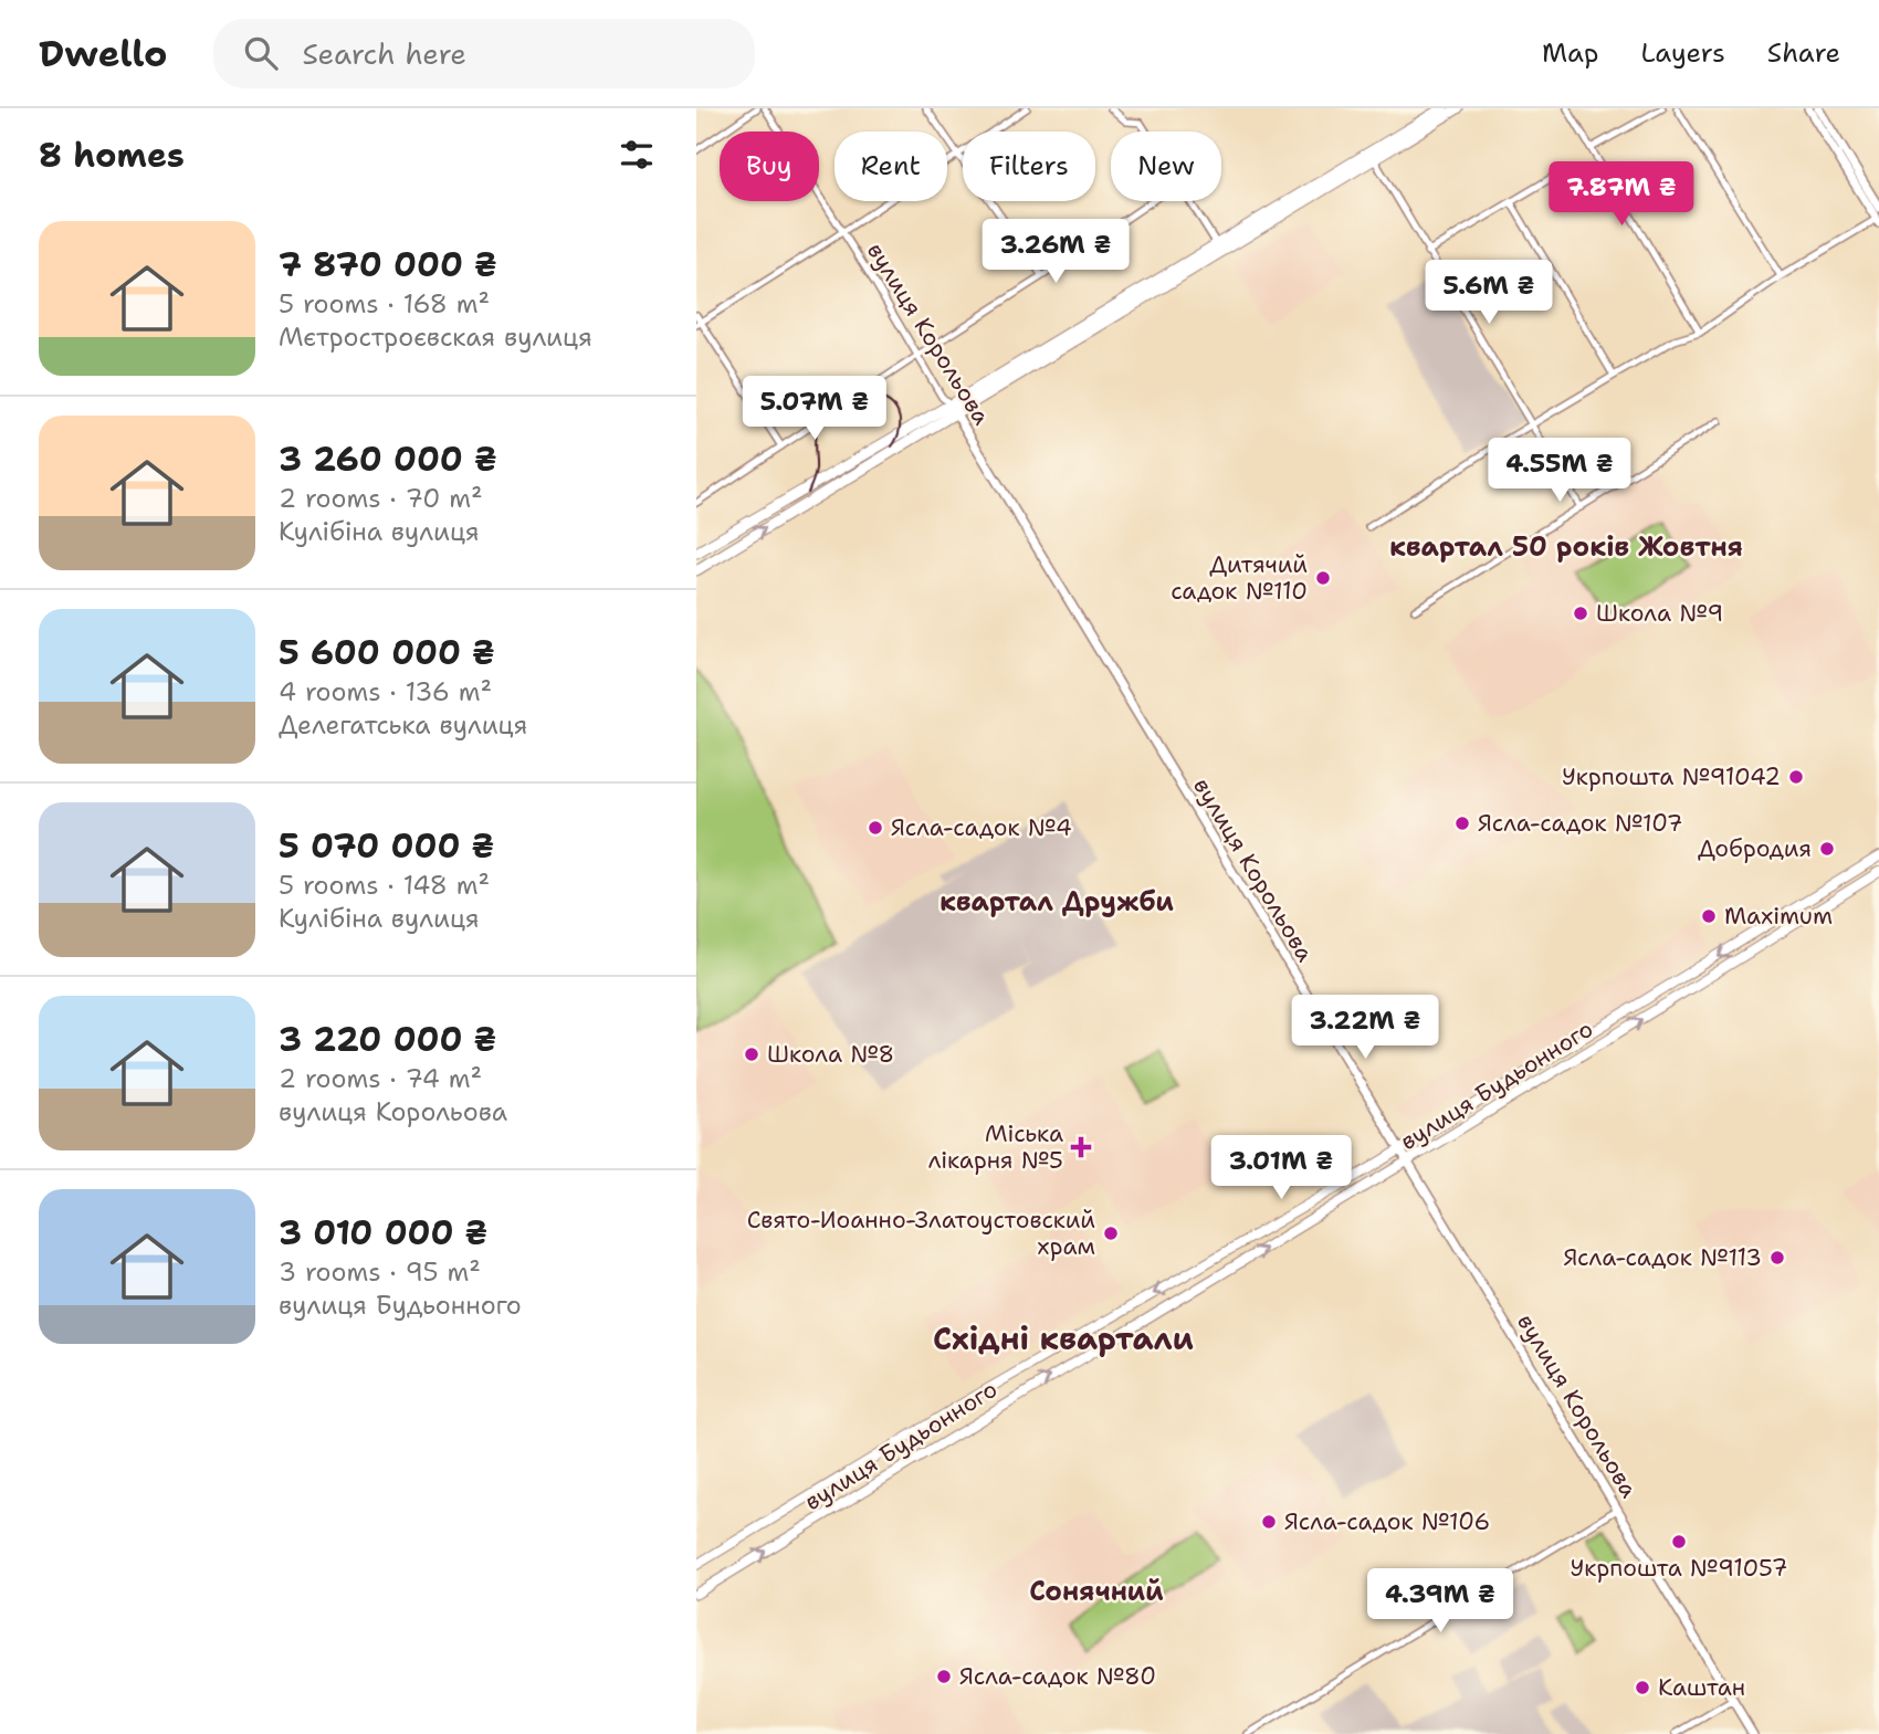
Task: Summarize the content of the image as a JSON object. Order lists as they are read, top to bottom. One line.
{"streets":{"main road":["вулиця Будьонного"],"street":["вулиця Корольова"]},"crossings":[["вулиця Корольова","вулиця Будьонного"]],"districts":["квартал 50 років Жовтня","квартал Дружби","Східні квартали","Сонячний"],"places":{"other":["Дитячий садок №110","Школа №9","Укрпошта №91042","Ясла-садок №107","Ясла-садок №4","Добродия","Maximum","Школа №8","Свято-Иоанно-Златоустовский храм","Ясла-садок №113","Ясла-садок №106","Укрпошта №91057","Ясла-садок №80","Каштан"],"health":["Міська лікарня №5"]},"page":{"header":"Dwello","search":"Search here","nav":["Map","Layers","Share"],"heading":"8 homes","chip":["Buy","Rent","Filters","New"],"price":["7.87M ₴","3.26M ₴","5.6M ₴","5.07M ₴","4.55M ₴","3.22M ₴","3.01M ₴","4.39M ₴"],"list":[{"name":"7 870 000 ₴","note":"5 rooms · 168 m² · Мєтростроєвская вулиця"},{"name":"3 260 000 ₴","note":"2 rooms · 70 m² · Кулібіна вулиця"},{"name":"5 600 000 ₴","note":"4 rooms · 136 m² · Делегатська вулиця"},{"name":"5 070 000 ₴","note":"5 rooms · 148 m² · Кулібіна вулиця"},{"name":"3 220 000 ₴","note":"2 rooms · 74 m² · вулиця Корольова"},{"name":"3 010 000 ₴","note":"3 rooms · 95 m² · вулиця Будьонного"}]}}
